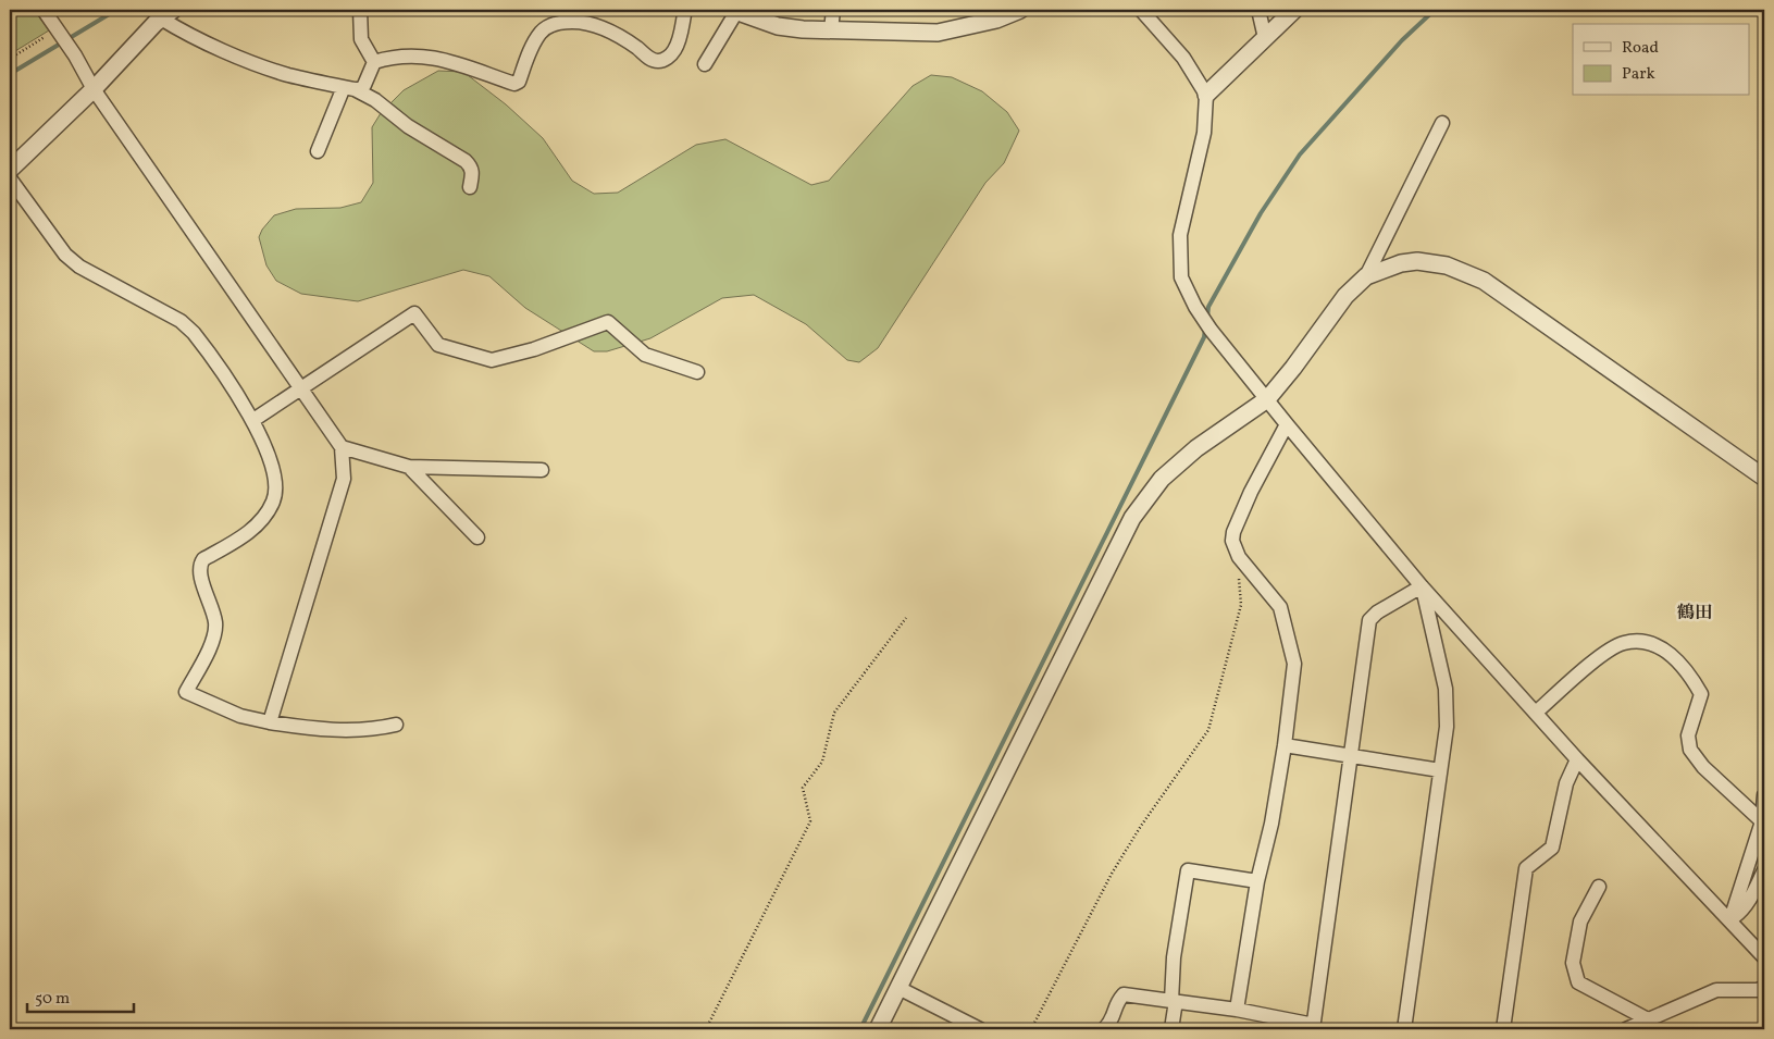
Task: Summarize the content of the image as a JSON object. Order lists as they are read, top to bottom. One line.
{"districts":["鶴田"],"legend":["Road","Park"],"scale_bar":"50 m"}
